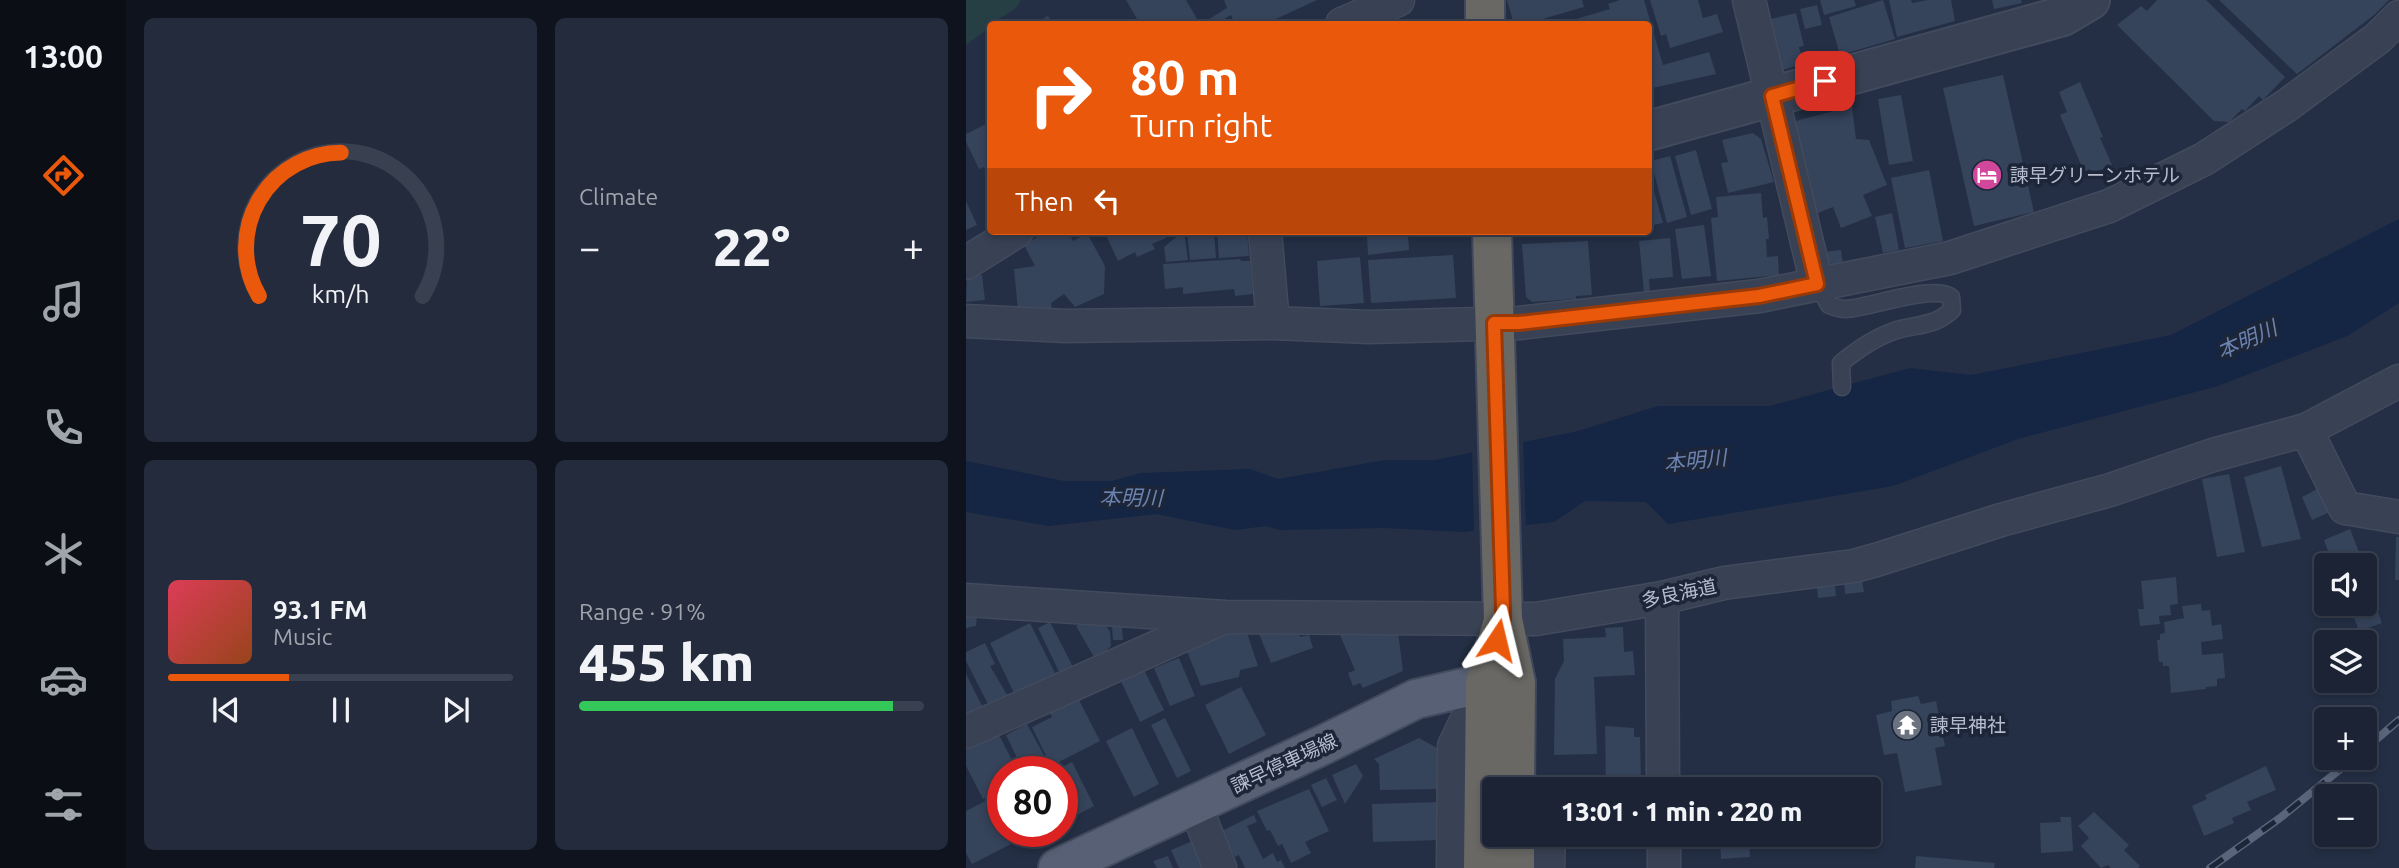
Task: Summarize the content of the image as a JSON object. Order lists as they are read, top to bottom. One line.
{"streets":{"main road":["諫早停車場線"],"street":["多良海道"]},"water":["本明川"],"places":{"hotel":["諫早グリーンホテル"],"temple":["諫早神社"]},"page":{"tabs":"13:00","tile":["Climate",["Range · 91%","455 km"]],"turn":["80 m","Turn right"],"then":"Then","heat":["−","22°","+"],"map_buttons":["+","−"],"song":["93.1 FM","Music"],"limit":"80","trip":"13:01 · 1 min · 220 m","gauge":["70","km/h"]}}
